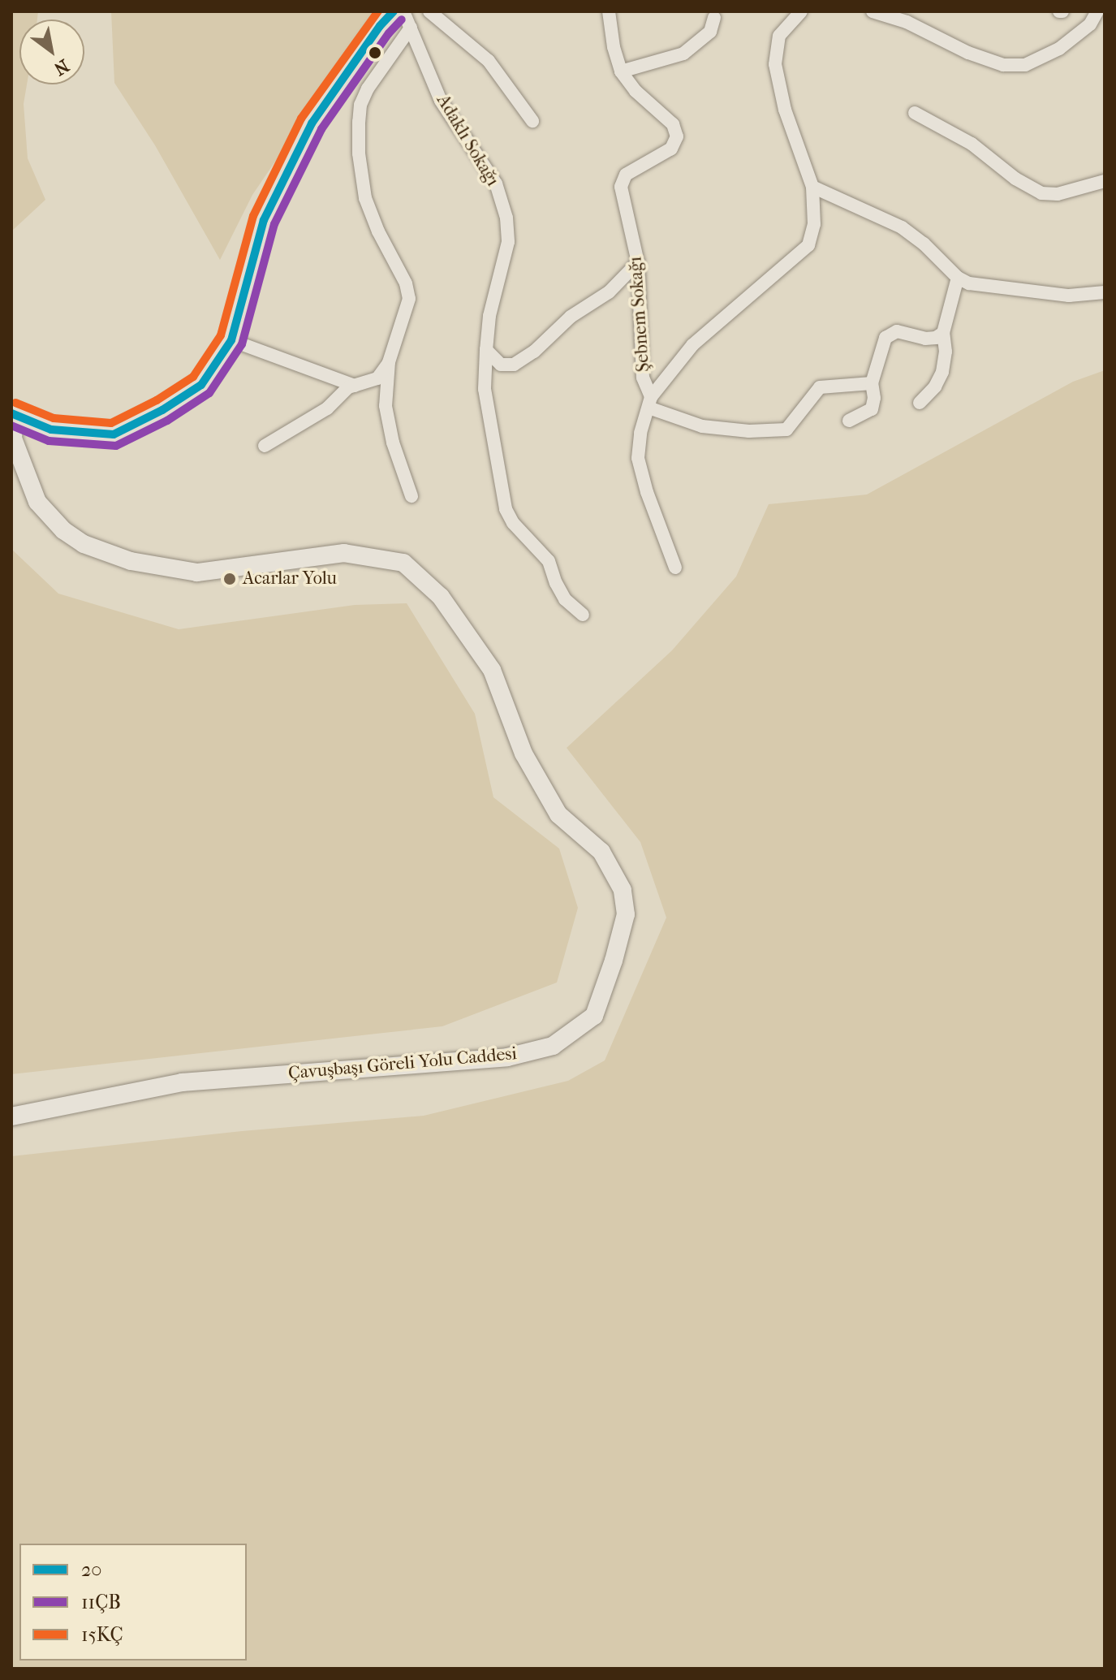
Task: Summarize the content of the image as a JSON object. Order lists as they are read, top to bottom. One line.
{"streets":{"main road":["Çavuşbaşı Göreli Yolu Caddesi"],"street":["Adaklı Sokağı","Şebnem Sokağı"]},"places":["Acarlar Yolu"],"lines":["transit line 20","transit line 15KÇ","transit line 11ÇB"],"legend":["20","11ÇB","15KÇ"],"north":"bottom right"}
